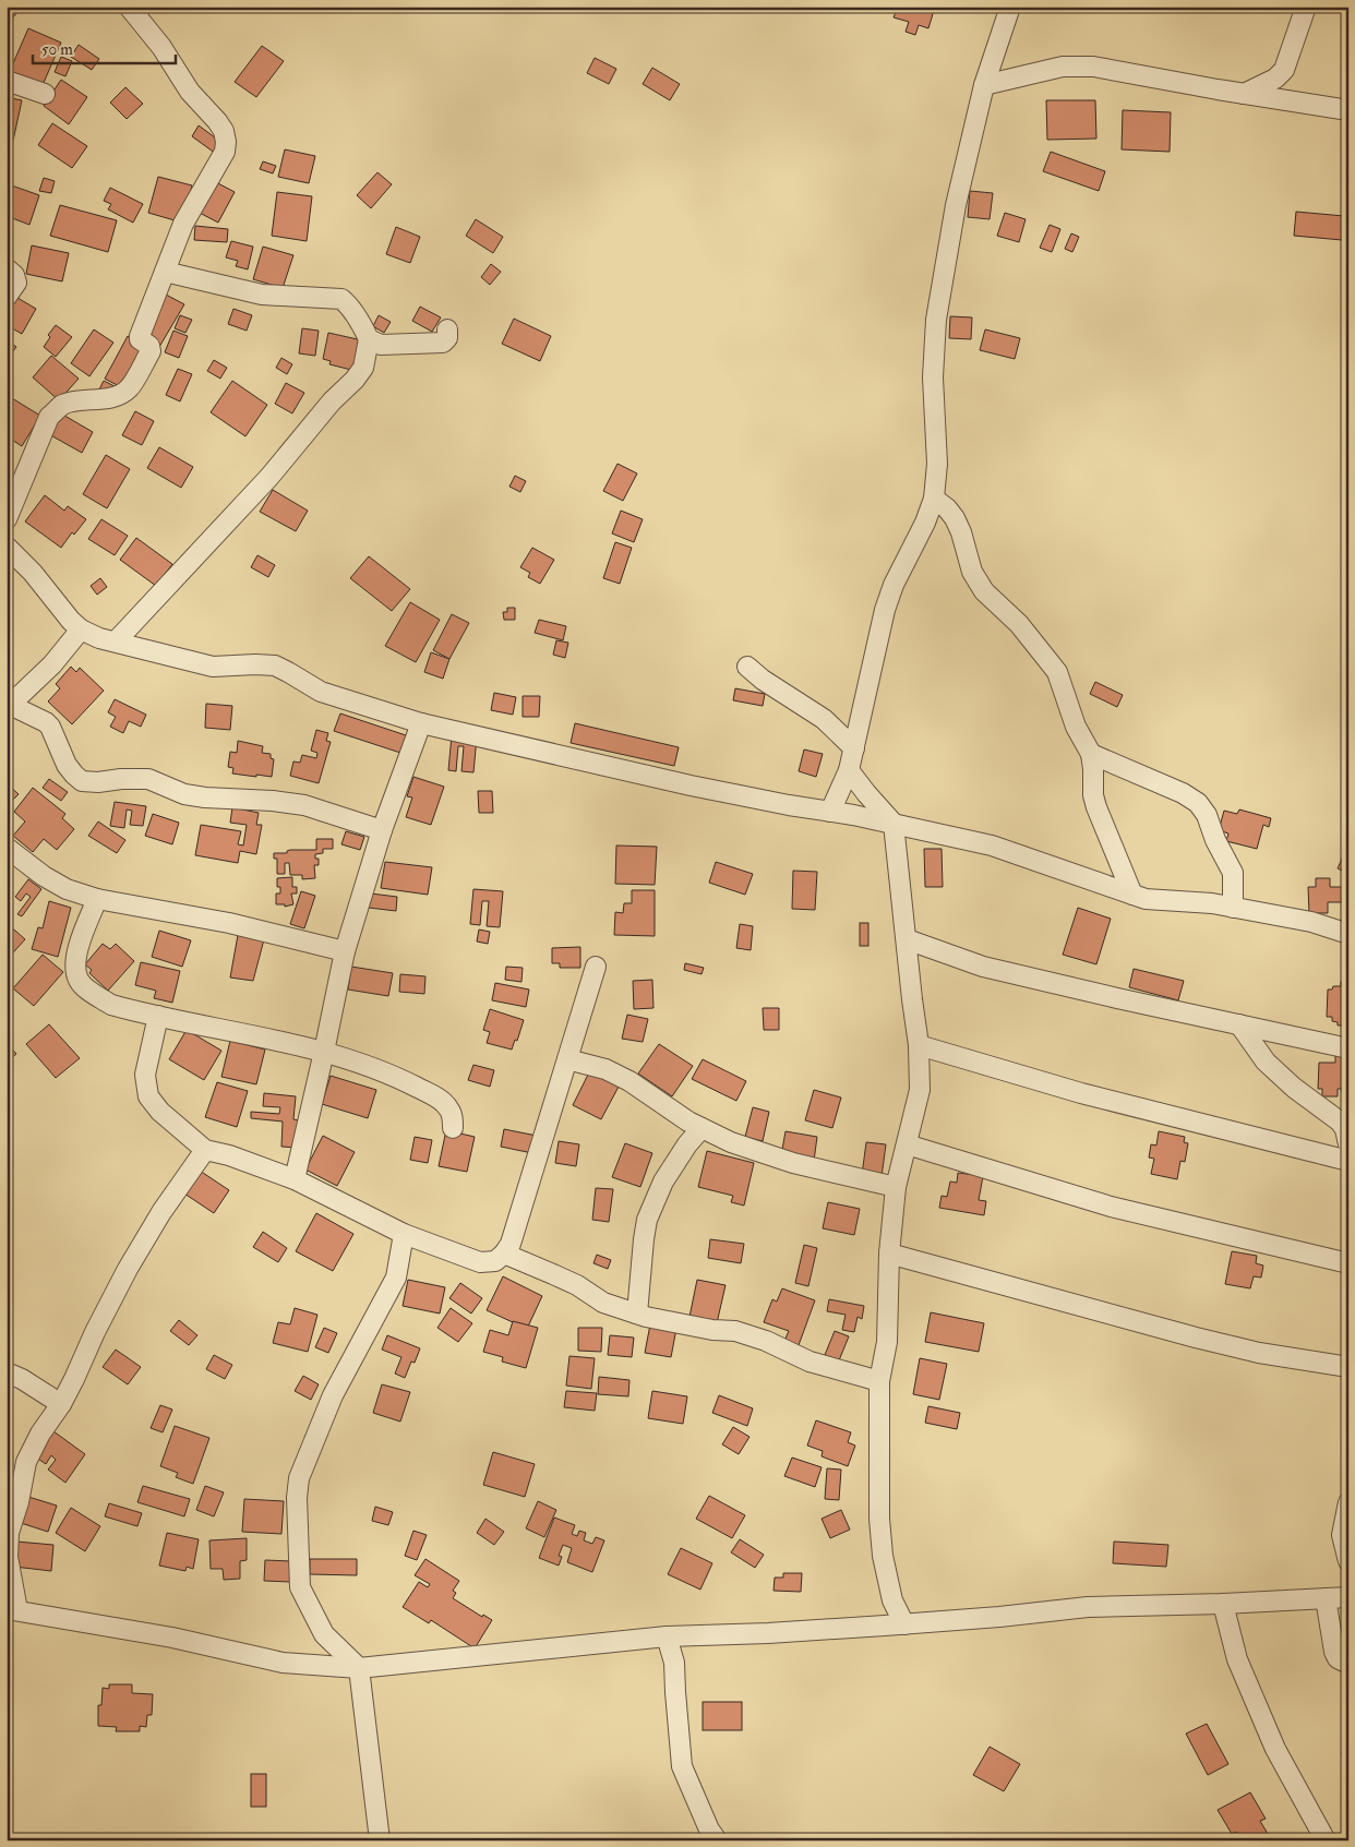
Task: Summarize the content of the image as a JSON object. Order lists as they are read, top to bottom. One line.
{"scale_bar":"50 m"}
